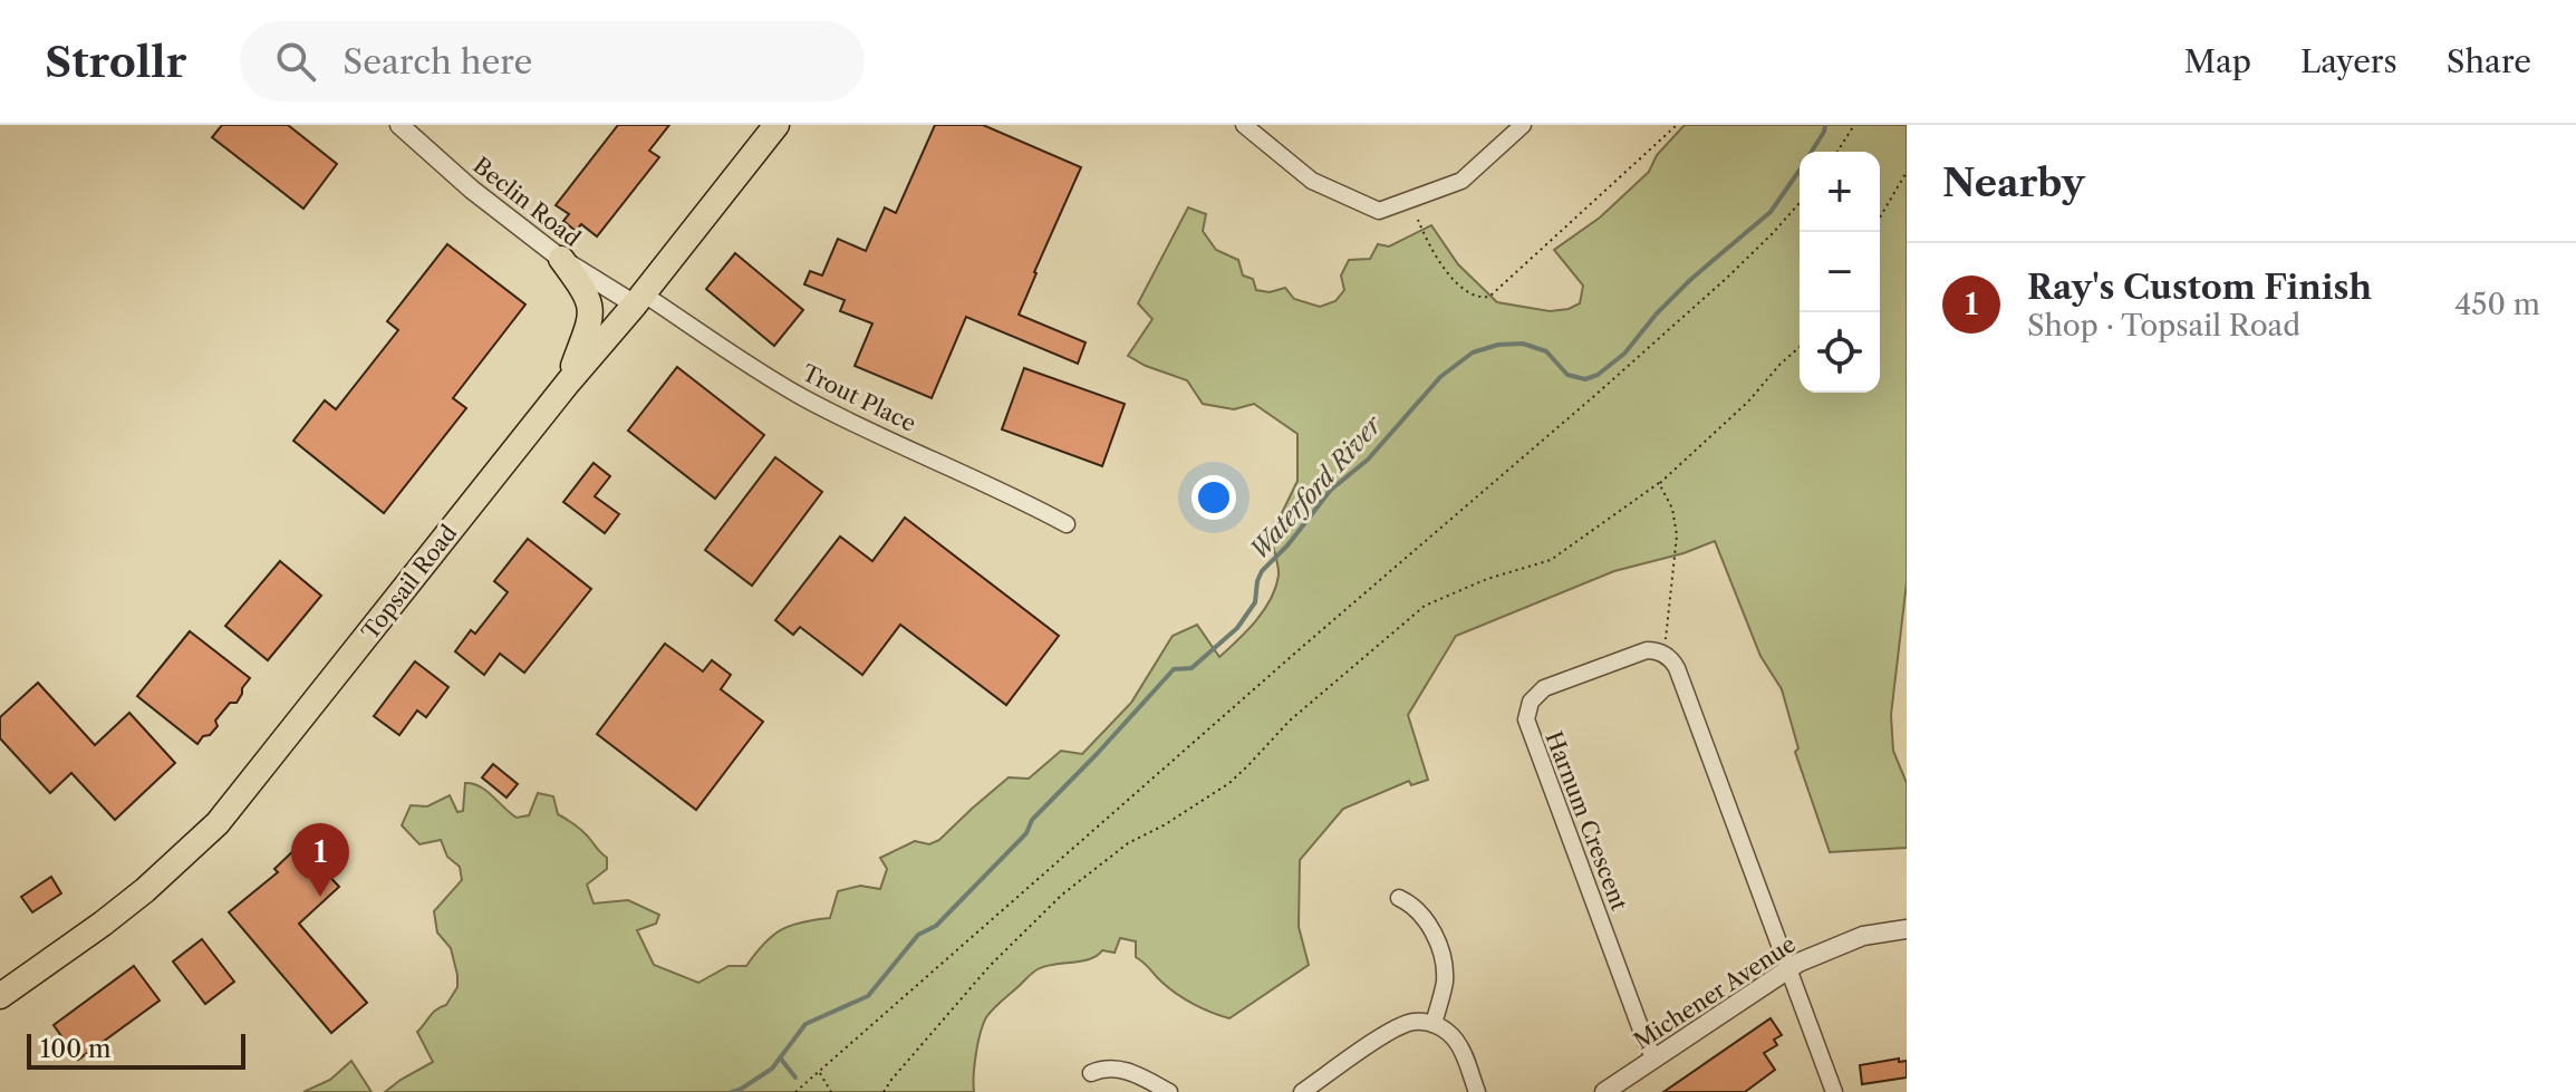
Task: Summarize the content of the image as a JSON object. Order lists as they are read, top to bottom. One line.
{"streets":{"main road":["Topsail Road"],"street":["Beclin Road","Trout Place","Harnum Crescent","Michener Avenue"]},"crossings":[["Beclin Road","Trout Place"],["Beclin Road","Topsail Road"],["Trout Place","Topsail Road"],["Harnum Crescent","Michener Avenue"]],"water":["Waterford River"],"scale_bar":"100 m","page":{"header":"Strollr","search":"Search here","nav":["Map","Layers","Share"],"heading":"Nearby","map_buttons":["+","−"],"list":[{"mark":"1","name":"Ray's Custom Finish","note":"Shop · Topsail Road","value":"450 m"}],"pins":"1","scale":"100 m"}}
